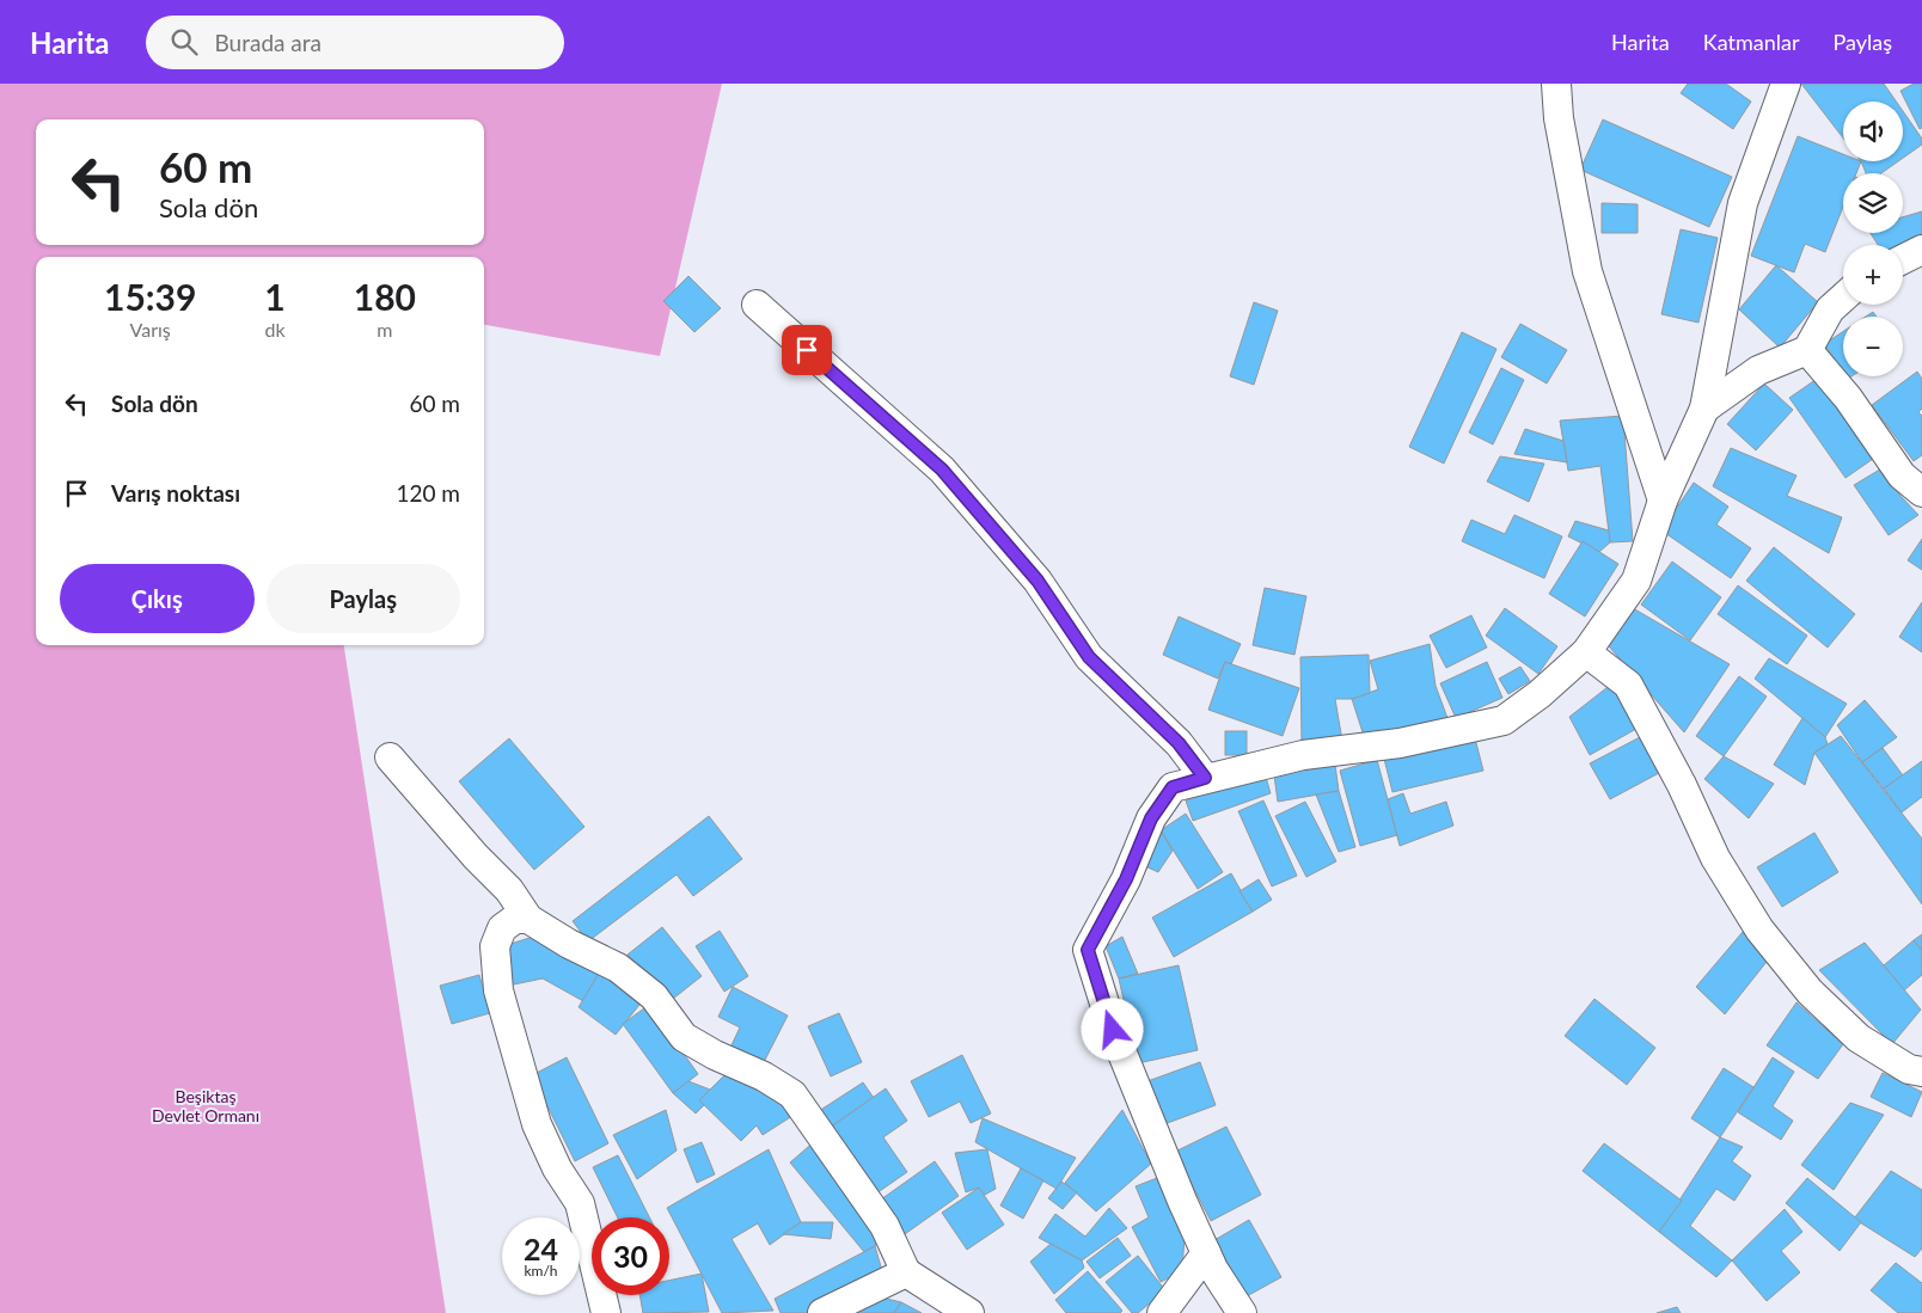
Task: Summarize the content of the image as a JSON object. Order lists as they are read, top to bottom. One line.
{"parks":["Beşiktaş Devlet Ormanı"],"page":{"header":"Harita","search":"Burada ara","nav":["Harita","Katmanlar","Paylaş"],"map_buttons":["+","−"],"turn":["60 m","Sola dön"],"eta":["15:39","Varış","1","dk","180","m"],"list":[{"name":"Sola dön","value":"60 m"},{"name":"Varış noktası","value":"120 m"}],"buttons":["Çıkış","Paylaş"],"speed":"24 km/h","limit":"30"}}
